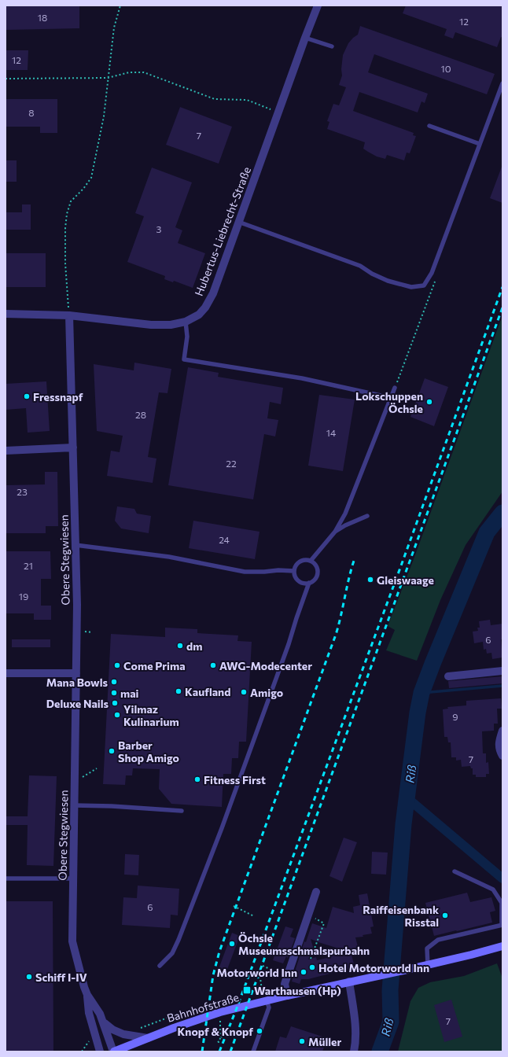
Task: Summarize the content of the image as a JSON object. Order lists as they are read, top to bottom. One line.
{"streets":{"main road":["Bahnhofstraße"],"street":["Hubertus-Liebrecht-Straße","Obere Stegwiesen"]},"crossings":[["Hubertus-Liebrecht-Straße","Obere Stegwiesen"],["Obere Stegwiesen","Bahnhofstraße"]],"water":["Riß"],"places":{"other":["Fressnapf","Lokschuppen Öchsle","Gleiswaage","dm","Come Prima","AWG-Modecenter","Mana Bowls","Kaufland","Amigo","mai","Deluxe Nails","Yilmaz Kulinarium","Barber Shop Amigo","Fitness First","Raiffeisenbank Risstal","Öchsle Museumsschmalspurbahn","Hotel Motorworld Inn","Motorworld Inn","Schiff I-IV","Knopf & Knopf","Müller"],"transit":["Warthausen (Hp)"]},"house_numbers":["18","12","12","10","8","7","3","28","14","22","23","24","21","19","6","9","7","6","7"]}
